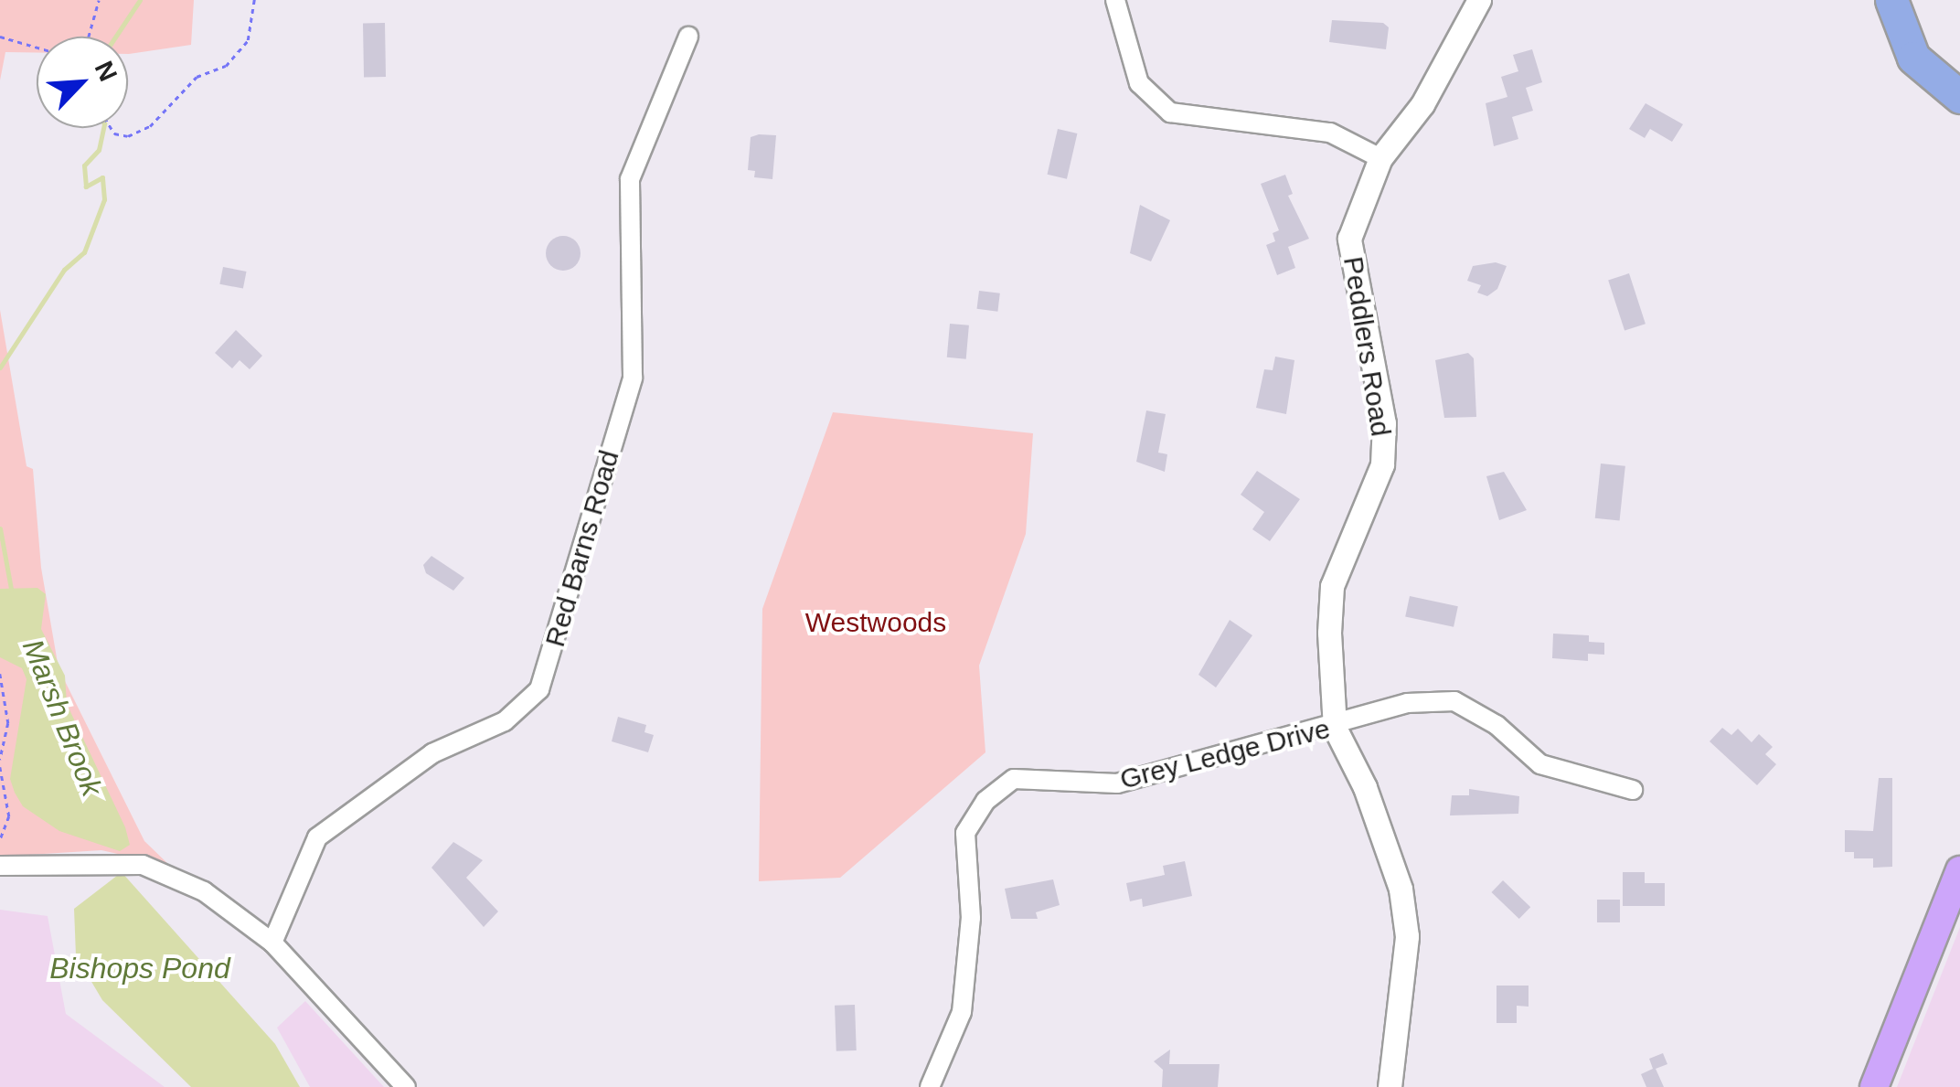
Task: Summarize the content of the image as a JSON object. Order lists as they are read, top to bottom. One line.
{"streets":{"street":["Peddlers Road","Red Barns Road","Grey Ledge Drive"]},"crossings":[["Peddlers Road","Grey Ledge Drive"]],"water":["Marsh Brook","Bishops Pond"],"parks":["Westwoods"],"north":"top right"}
